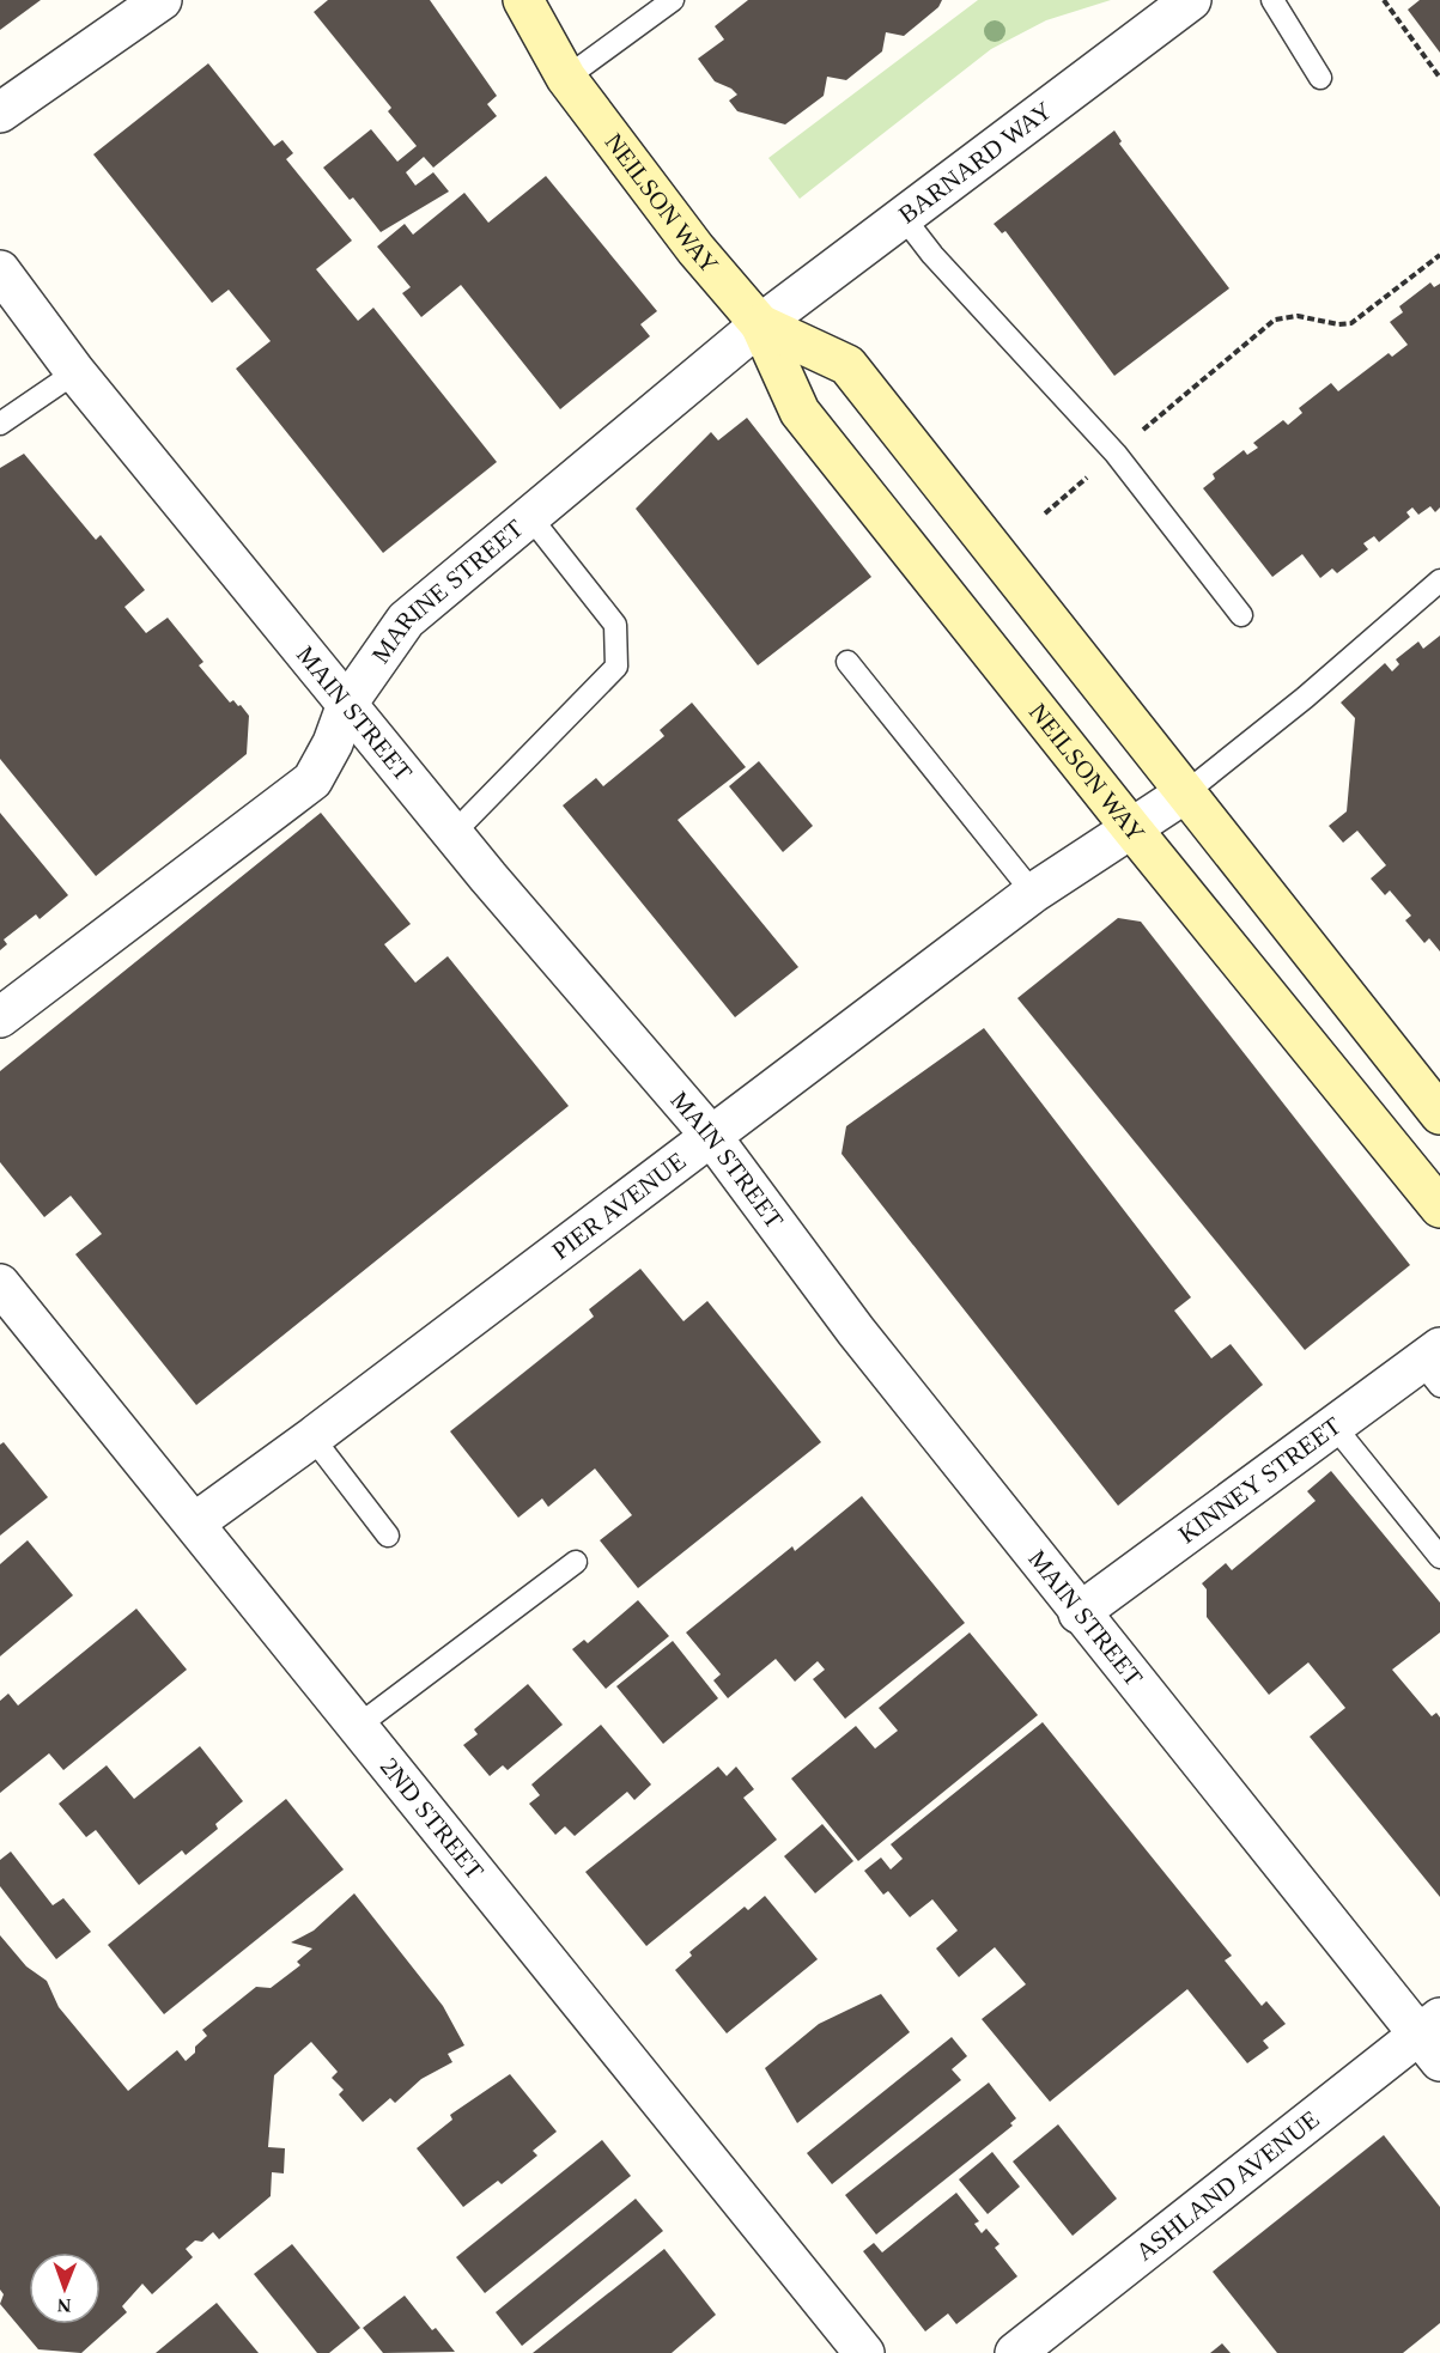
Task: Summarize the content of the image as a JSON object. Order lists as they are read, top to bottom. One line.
{"streets":{"main road":["NEILSON WAY"],"street":["BARNARD WAY","MARINE STREET","MAIN STREET","PIER AVENUE","KINNEY STREET","2ND STREET","ASHLAND AVENUE"]},"crossings":[["BARNARD WAY","NEILSON WAY"],["BARNARD WAY","MARINE STREET"],["NEILSON WAY","MARINE STREET"],["NEILSON WAY","PIER AVENUE"],["MARINE STREET","MAIN STREET"],["MAIN STREET","PIER AVENUE"],["MAIN STREET","KINNEY STREET"],["MAIN STREET","ASHLAND AVENUE"],["PIER AVENUE","2ND STREET"]],"north":"bottom"}
